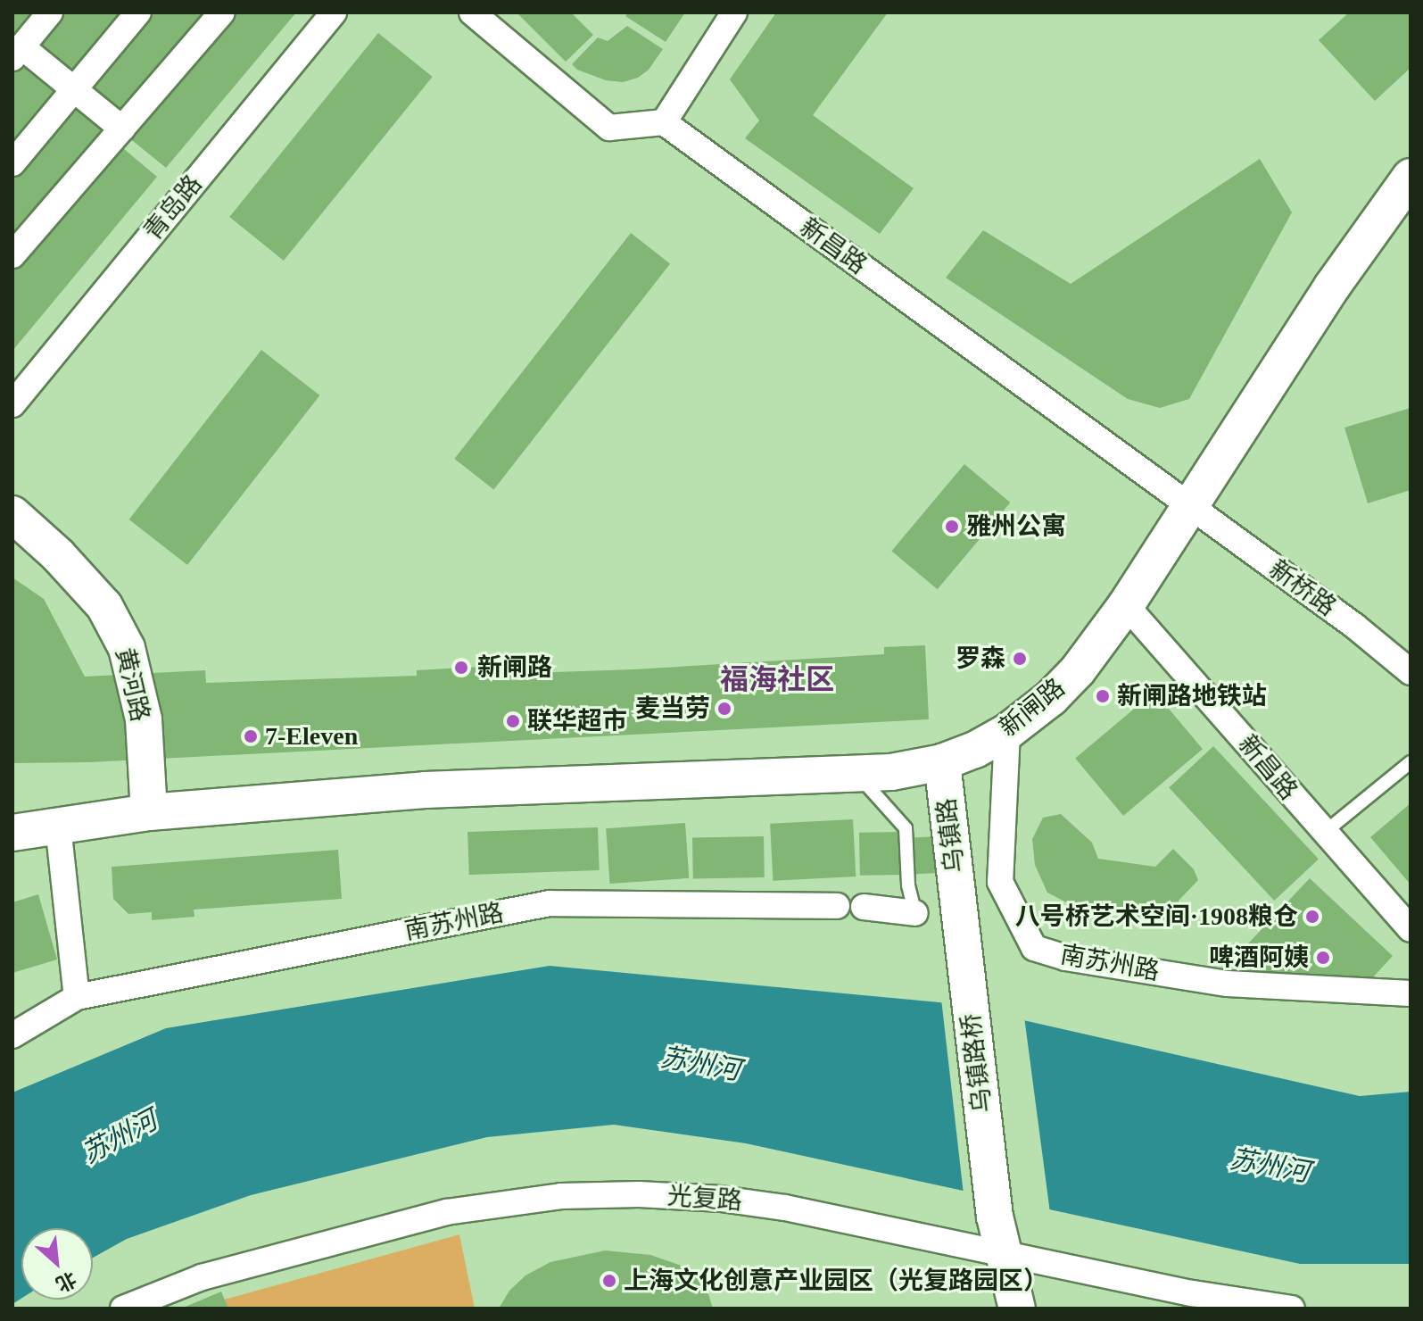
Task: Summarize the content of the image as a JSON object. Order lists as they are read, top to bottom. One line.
{"streets":{"main road":["黄河路","新闸路","乌镇路","乌镇路桥"],"street":["青岛路","新昌路","新桥路","南苏州路","光复路"]},"crossings":[["新昌路","新桥路"],["新昌路","新闸路"],["新桥路","新闸路"],["黄河路","新闸路"],["新闸路","乌镇路"],["新闸路","南苏州路"],["乌镇路","乌镇路桥"],["乌镇路桥","光复路"]],"districts":["福海社区"],"water":["苏州河"],"places":["雅州公寓","罗森","新闸路","新闸路地铁站","麦当劳","联华超市","7-Eleven","八号桥艺术空间·1908粮仓","啤酒阿姨","上海文化创意产业园区（光复路园区）"],"north":"bottom right"}
